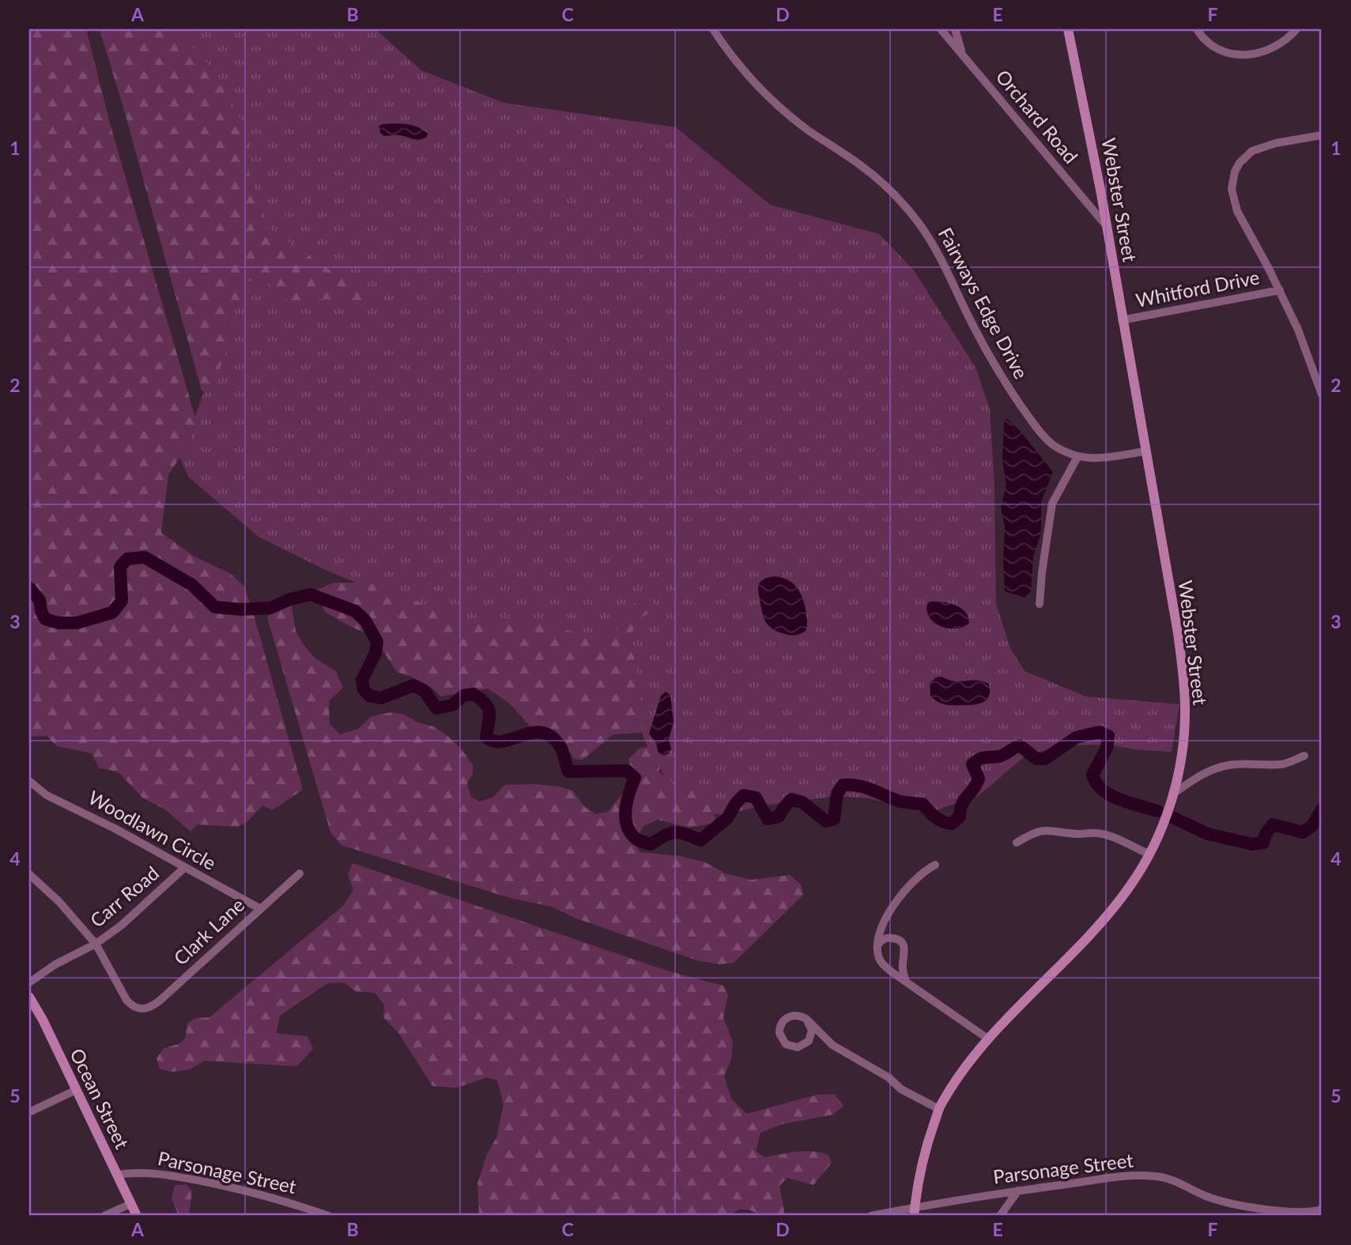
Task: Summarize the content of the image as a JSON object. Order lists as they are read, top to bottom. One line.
{"streets":{"street":["Orchard Road","Webster Street","Whitford Drive","Fairways Edge Drive","Woodlawn Circle","Carr Road","Clark Lane","Ocean Street","Parsonage Street"]},"crossings":[["Orchard Road","Webster Street"],["Webster Street","Whitford Drive"],["Webster Street","Fairways Edge Drive"],["Webster Street","Parsonage Street"],["Woodlawn Circle","Carr Road"],["Woodlawn Circle","Clark Lane"],["Carr Road","Clark Lane"],["Ocean Street","Parsonage Street"]],"grid":{"columns":["A","B","C","D","E","F"],"rows":["1","2","3","4","5"]}}
